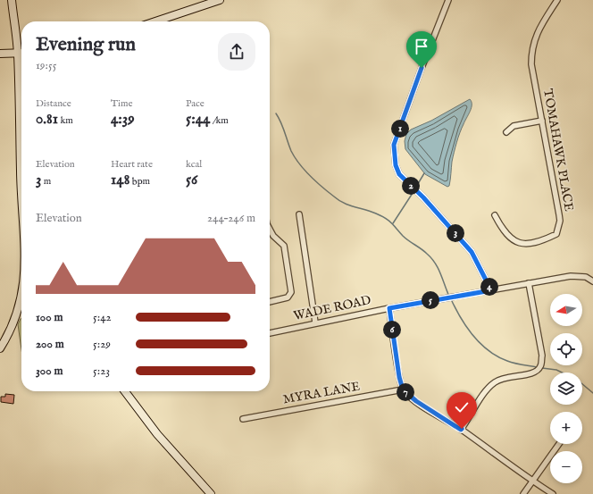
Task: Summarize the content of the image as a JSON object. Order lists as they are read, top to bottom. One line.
{"streets":{"street":["TOMAHAWK PLACE","WADE ROAD","MYRA LANE"]},"north":"left","page":{"heading":["Evening run","19:55"],"stats":[["Distance","0.81 km"],["Time","4:39"],["Pace","5:44 /km"],["Elevation","3 m"],["Heart rate","148 bpm"],["kcal","56"]],"pins":["1","2","3","4","5","6","7"],"chart":["Elevation","244–246 m"],"map_buttons":["+","−"],"list":[{"name":"100 m","note":"5:42"},{"name":"200 m","note":"5:29"},{"name":"300 m","note":"5:23"}]}}
